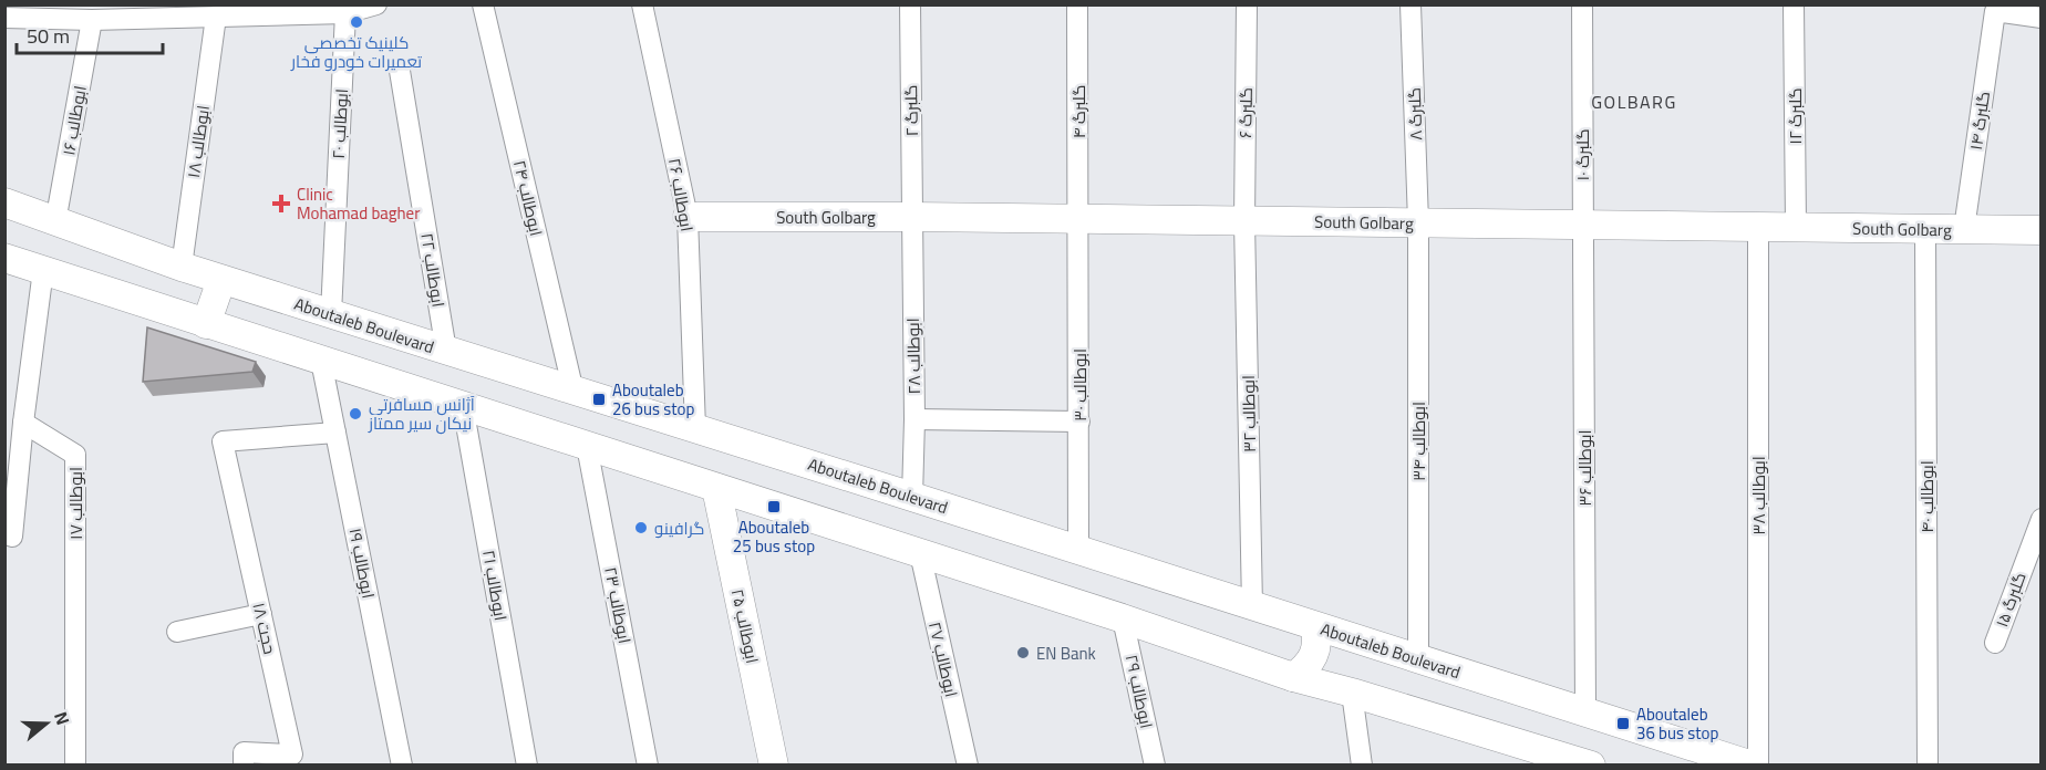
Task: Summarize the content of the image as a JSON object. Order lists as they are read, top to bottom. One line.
{"streets":{"main road":["South Golbarg","Aboutaleb Boulevard","ابوطالب ۲۵"],"street":["گلبرگ ۲","گلبرگ ۴","گلبرگ ۶","گلبرگ ۸","گلبرگ ۱۲","ابوطالب ۱۶","گلبرگ ۱۴","ابوطالب ۲۰","ابوطالب ۱۸","گلبرگ ۱۰","ابوطالب ۲۶","ابوطالب ۲۴","ابوطالب ۲۲","ابوطالب ۲۸","ابوطالب ۳۰","ابوطالب ۳۲","ابوطالب ۳۴","ابوطالب ۳۶","ابوطالب ۳۸","ابوطالب ۴۰","ابوطالب ۱۷","ابوطالب ۱۹","ابوطالب ۲۱","گلبرگ ۱۵","ابوطالب ۲۳","حجت ۱۸","ابوطالب ۲۷","ابوطالب ۲۹"]},"crossings":[["گلبرگ ۲","South Golbarg"],["گلبرگ ۲","ابوطالب ۲۸"],["گلبرگ ۴","South Golbarg"],["گلبرگ ۴","ابوطالب ۳۰"],["گلبرگ ۶","South Golbarg"],["گلبرگ ۶","ابوطالب ۳۲"],["گلبرگ ۸","South Golbarg"],["گلبرگ ۸","ابوطالب ۳۴"],["گلبرگ ۱۲","South Golbarg"],["ابوطالب ۱۶","Aboutaleb Boulevard"],["گلبرگ ۱۴","South Golbarg"],["ابوطالب ۲۰","Aboutaleb Boulevard"],["ابوطالب ۱۸","Aboutaleb Boulevard"],["گلبرگ ۱۰","South Golbarg"],["گلبرگ ۱۰","ابوطالب ۳۶"],["ابوطالب ۲۶","South Golbarg"],["ابوطالب ۲۶","Aboutaleb Boulevard"],["ابوطالب ۲۴","Aboutaleb Boulevard"],["South Golbarg","ابوطالب ۲۸"],["South Golbarg","ابوطالب ۳۰"],["South Golbarg","ابوطالب ۳۲"],["South Golbarg","ابوطالب ۳۴"],["South Golbarg","ابوطالب ۳۶"],["South Golbarg","ابوطالب ۳۸"],["South Golbarg","ابوطالب ۴۰"],["ابوطالب ۲۲","Aboutaleb Boulevard"],["Aboutaleb Boulevard","ابوطالب ۲۸"],["Aboutaleb Boulevard","ابوطالب ۳۰"],["Aboutaleb Boulevard","ابوطالب ۳۲"],["Aboutaleb Boulevard","ابوطالب ۳۴"],["Aboutaleb Boulevard","ابوطالب ۳۶"],["ابوطالب ۱۹","حجت ۱۸"]],"districts":["GOLBARG"],"places":{"other":["کلینیک تخصصی تعمیرات خودرو فخار","آژانس مسافرتی نیکان سیر ممتاز","گرافینو","EN Bank"],"health":["Clinic Mohamad bagher"],"transit":["Aboutaleb 26 bus stop","Aboutaleb 25 bus stop","Aboutaleb 36 bus stop"]},"scale_bar":"50 m","north":"right"}
